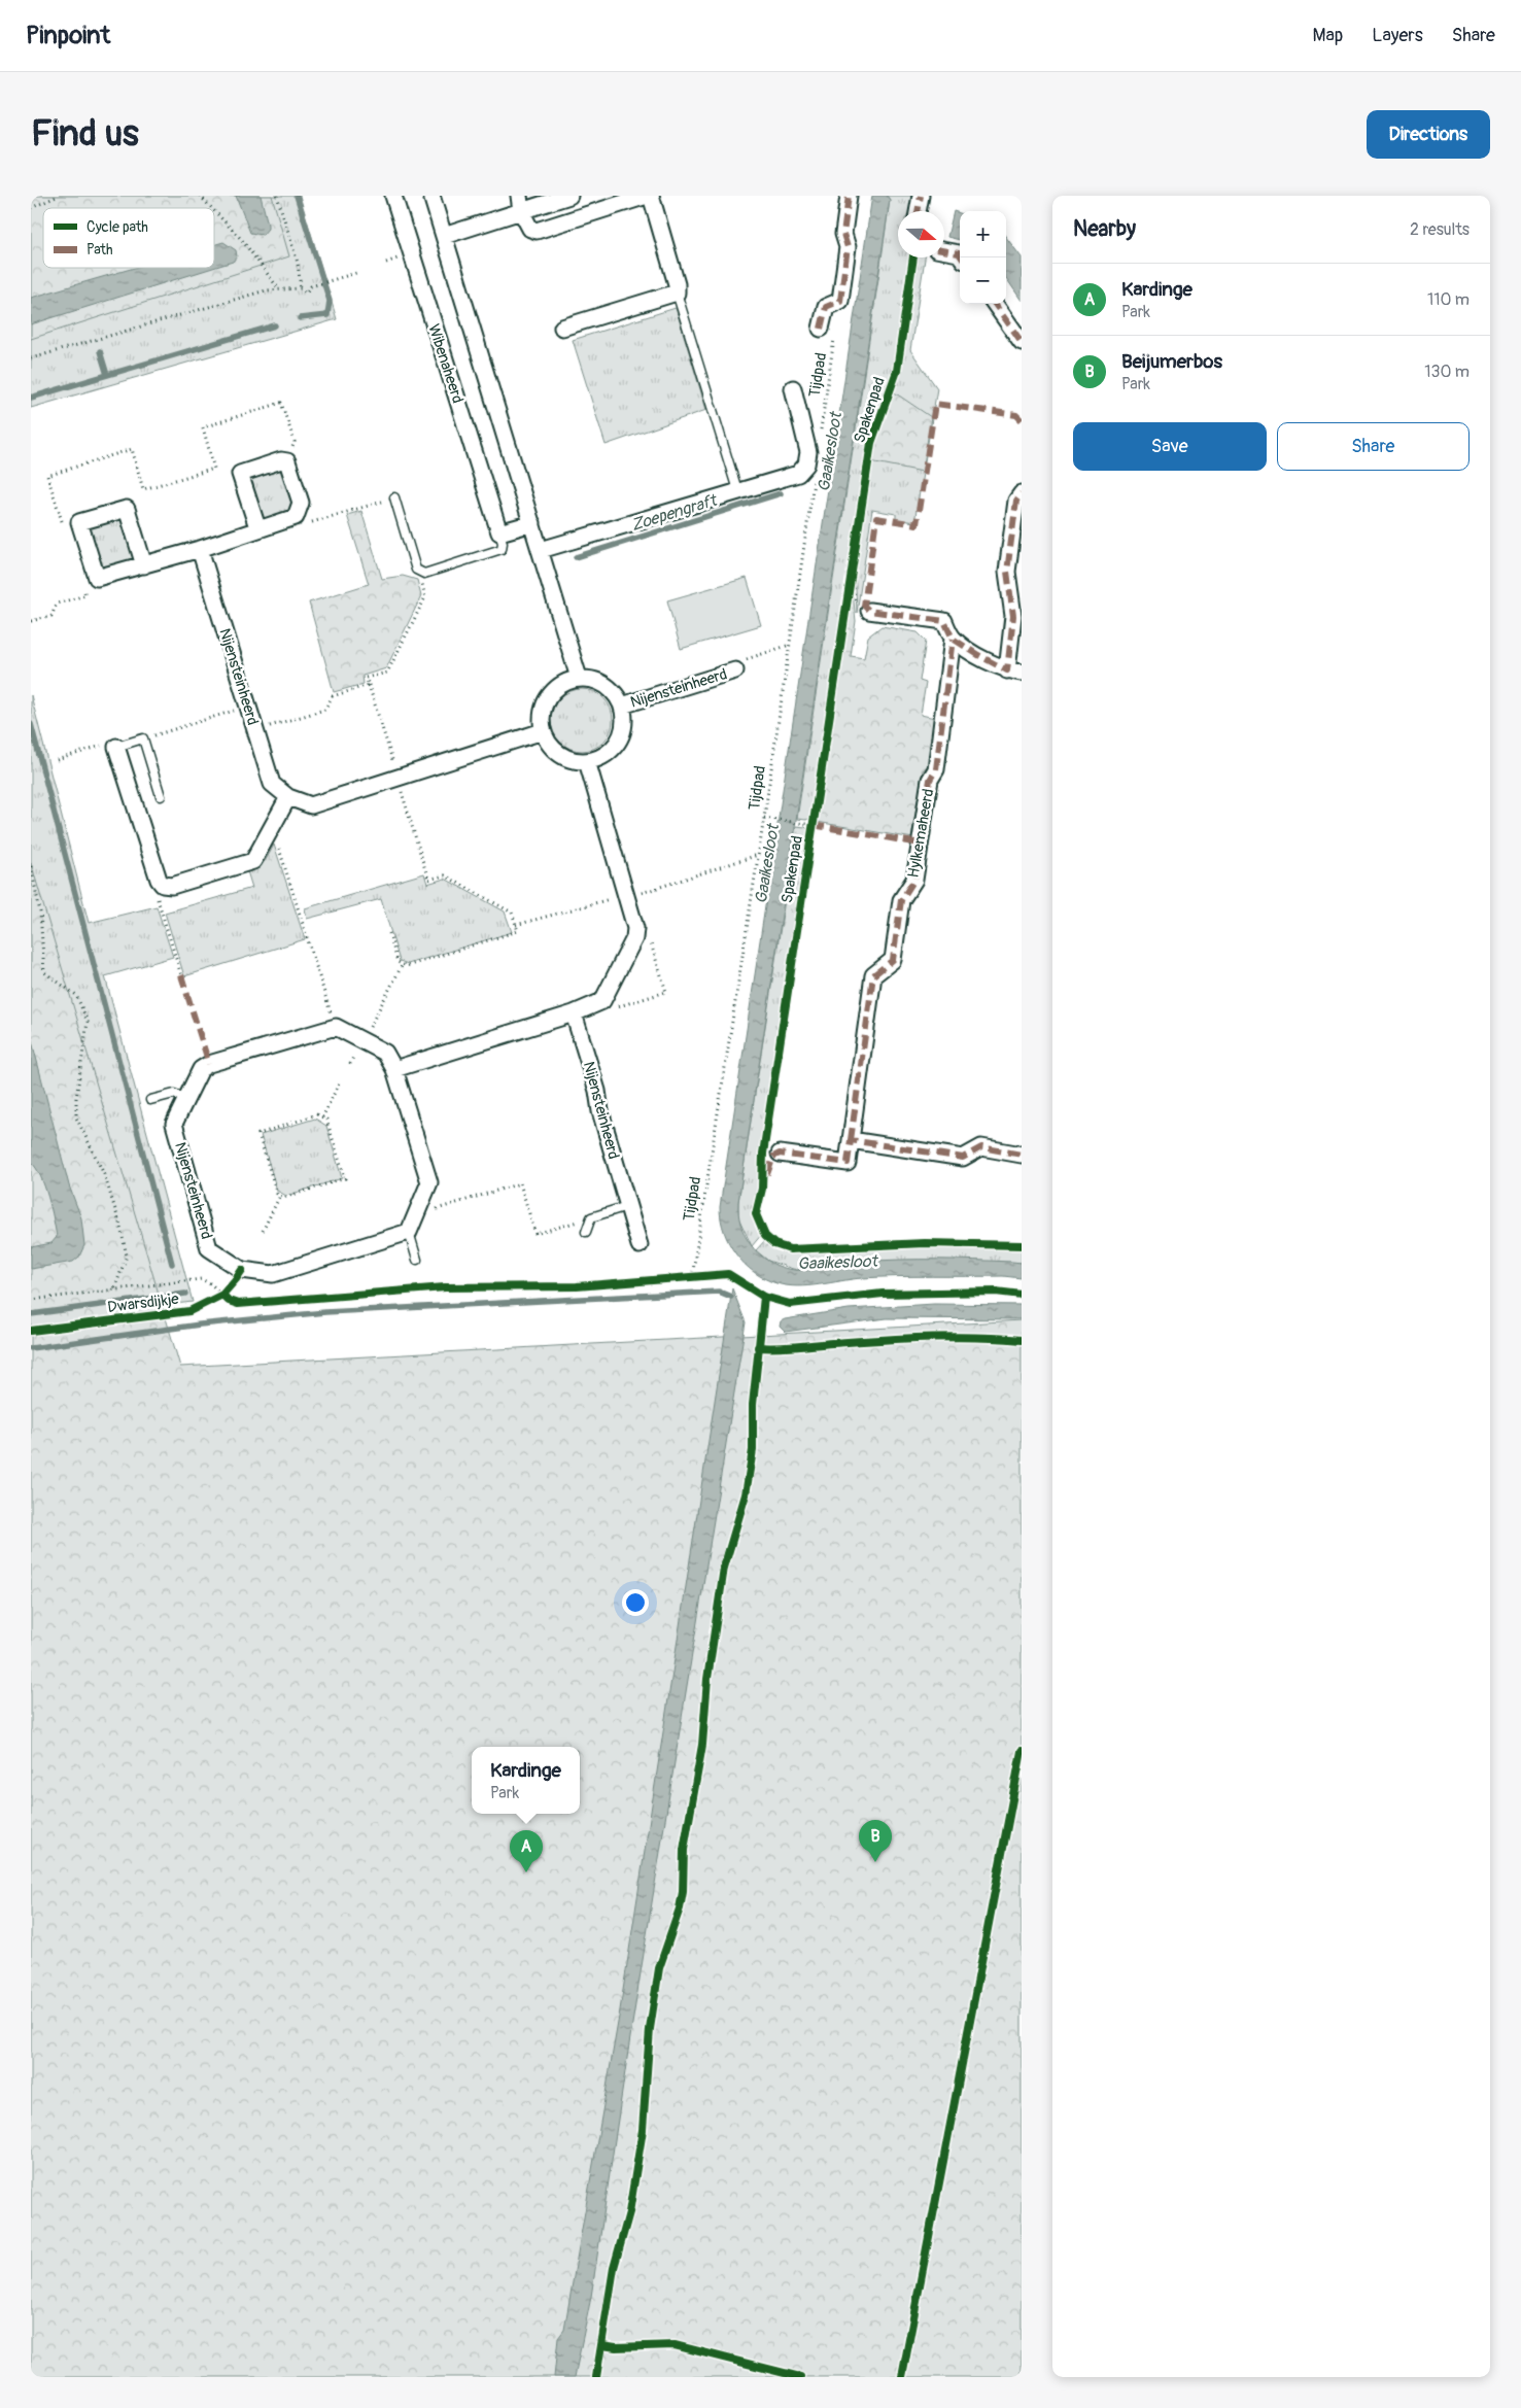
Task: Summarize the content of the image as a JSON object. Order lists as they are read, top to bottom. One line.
{"streets":{"street":["Wibenaheerd","Nijensteinheerd","Hylkemaheerd"],"path":["Tijdpad"],"cycle path":["Spakenpad","Dwarsdijkje"]},"water":["Gaaikesloot","Zoepengraft"],"legend":["Cycle path","Path"],"north":"right","page":{"header":"Pinpoint","nav":["Map","Layers","Share"],"buttons":["Directions",["Save","Share"]],"title":"Find us","heading":["Nearby","2 results"],"map_buttons":["+","−"],"list":[{"mark":"A","name":"Kardinge","note":"Park","value":"110 m"},{"mark":"B","name":"Beijumerbos","note":"Park","value":"130 m"}],"popup":["Kardinge","Park"],"pins":["B","A"]}}
